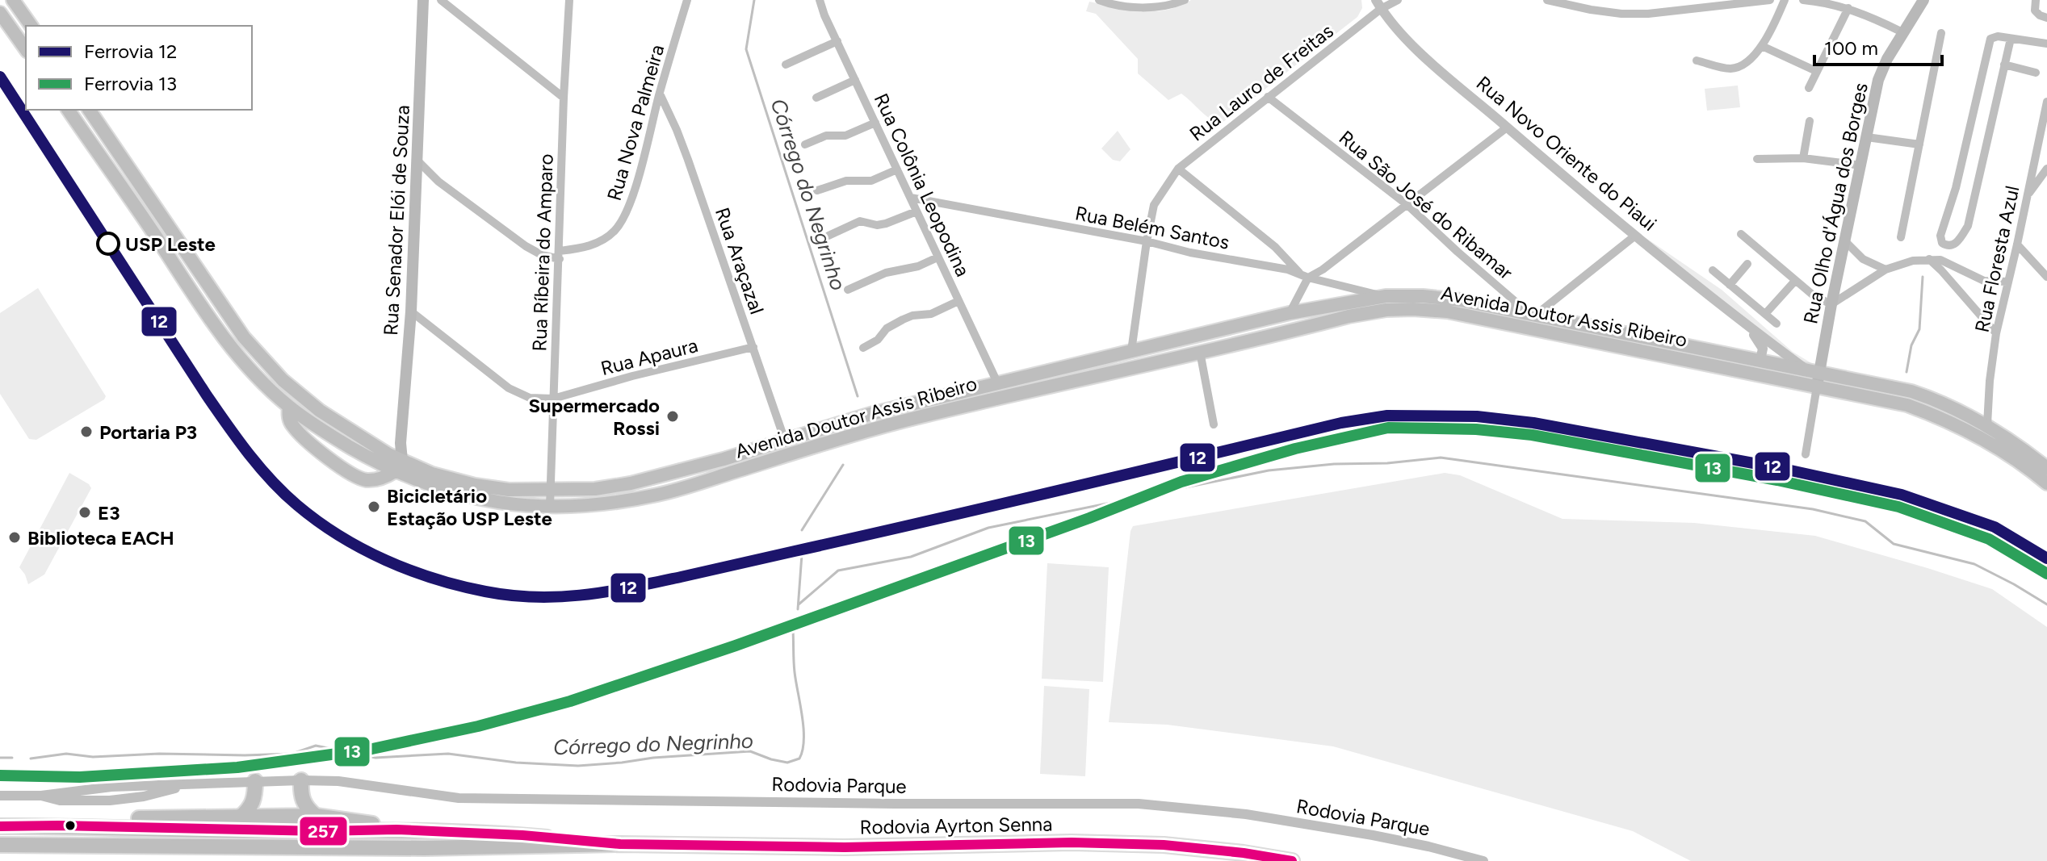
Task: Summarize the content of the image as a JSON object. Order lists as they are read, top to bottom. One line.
{"streets":{"highway":["Rodovia Ayrton Senna"],"main road":["Rua Olho d'Água dos Borges","Rua Senador Elói de Souza","Avenida Doutor Assis Ribeiro"],"street":["Rua Lauro de Freitas","Rua Nova Palmeira","Rua Novo Oriente do Piaui","Rua Colônia Leopodina","Rua São José do Ribamar","Rua Belém Santos","Rua Ríbeira do Amparo","Rua Floresta Azul","Rua Araçazal","Rua Apaura","Rodovia Parque"]},"crossings":[["Rua Lauro de Freitas","Rua Novo Oriente do Piaui"],["Rua Lauro de Freitas","Rua São José do Ribamar"],["Rua Lauro de Freitas","Rua Belém Santos"],["Rua Lauro de Freitas","Avenida Doutor Assis Ribeiro"],["Rua Nova Palmeira","Rua Ríbeira do Amparo"],["Rua Nova Palmeira","Rua Araçazal"],["Rua Novo Oriente do Piaui","Rua Olho d'Água dos Borges"],["Rua Novo Oriente do Piaui","Avenida Doutor Assis Ribeiro"],["Rua Colônia Leopodina","Rua Belém Santos"],["Rua Colônia Leopodina","Avenida Doutor Assis Ribeiro"],["Rua Olho d'Água dos Borges","Avenida Doutor Assis Ribeiro"],["Rua São José do Ribamar","Avenida Doutor Assis Ribeiro"],["Rua Senador Elói de Souza","Avenida Doutor Assis Ribeiro"],["Rua Belém Santos","Avenida Doutor Assis Ribeiro"],["Rua Ríbeira do Amparo","Avenida Doutor Assis Ribeiro"],["Rua Ríbeira do Amparo","Rua Apaura"],["Rua Floresta Azul","Avenida Doutor Assis Ribeiro"],["Rua Araçazal","Avenida Doutor Assis Ribeiro"],["Rua Araçazal","Rua Apaura"]],"water":["Córrego do Negrinho"],"places":["USP Leste","Supermercado Rossi","Portaria P3","Bicicletário Estação USP Leste","E3","Biblioteca EACH"],"lines":["rail line 12","rail line 13","transit line 257"],"legend":["Ferrovia 12","Ferrovia 13"],"scale_bar":"100 m"}
